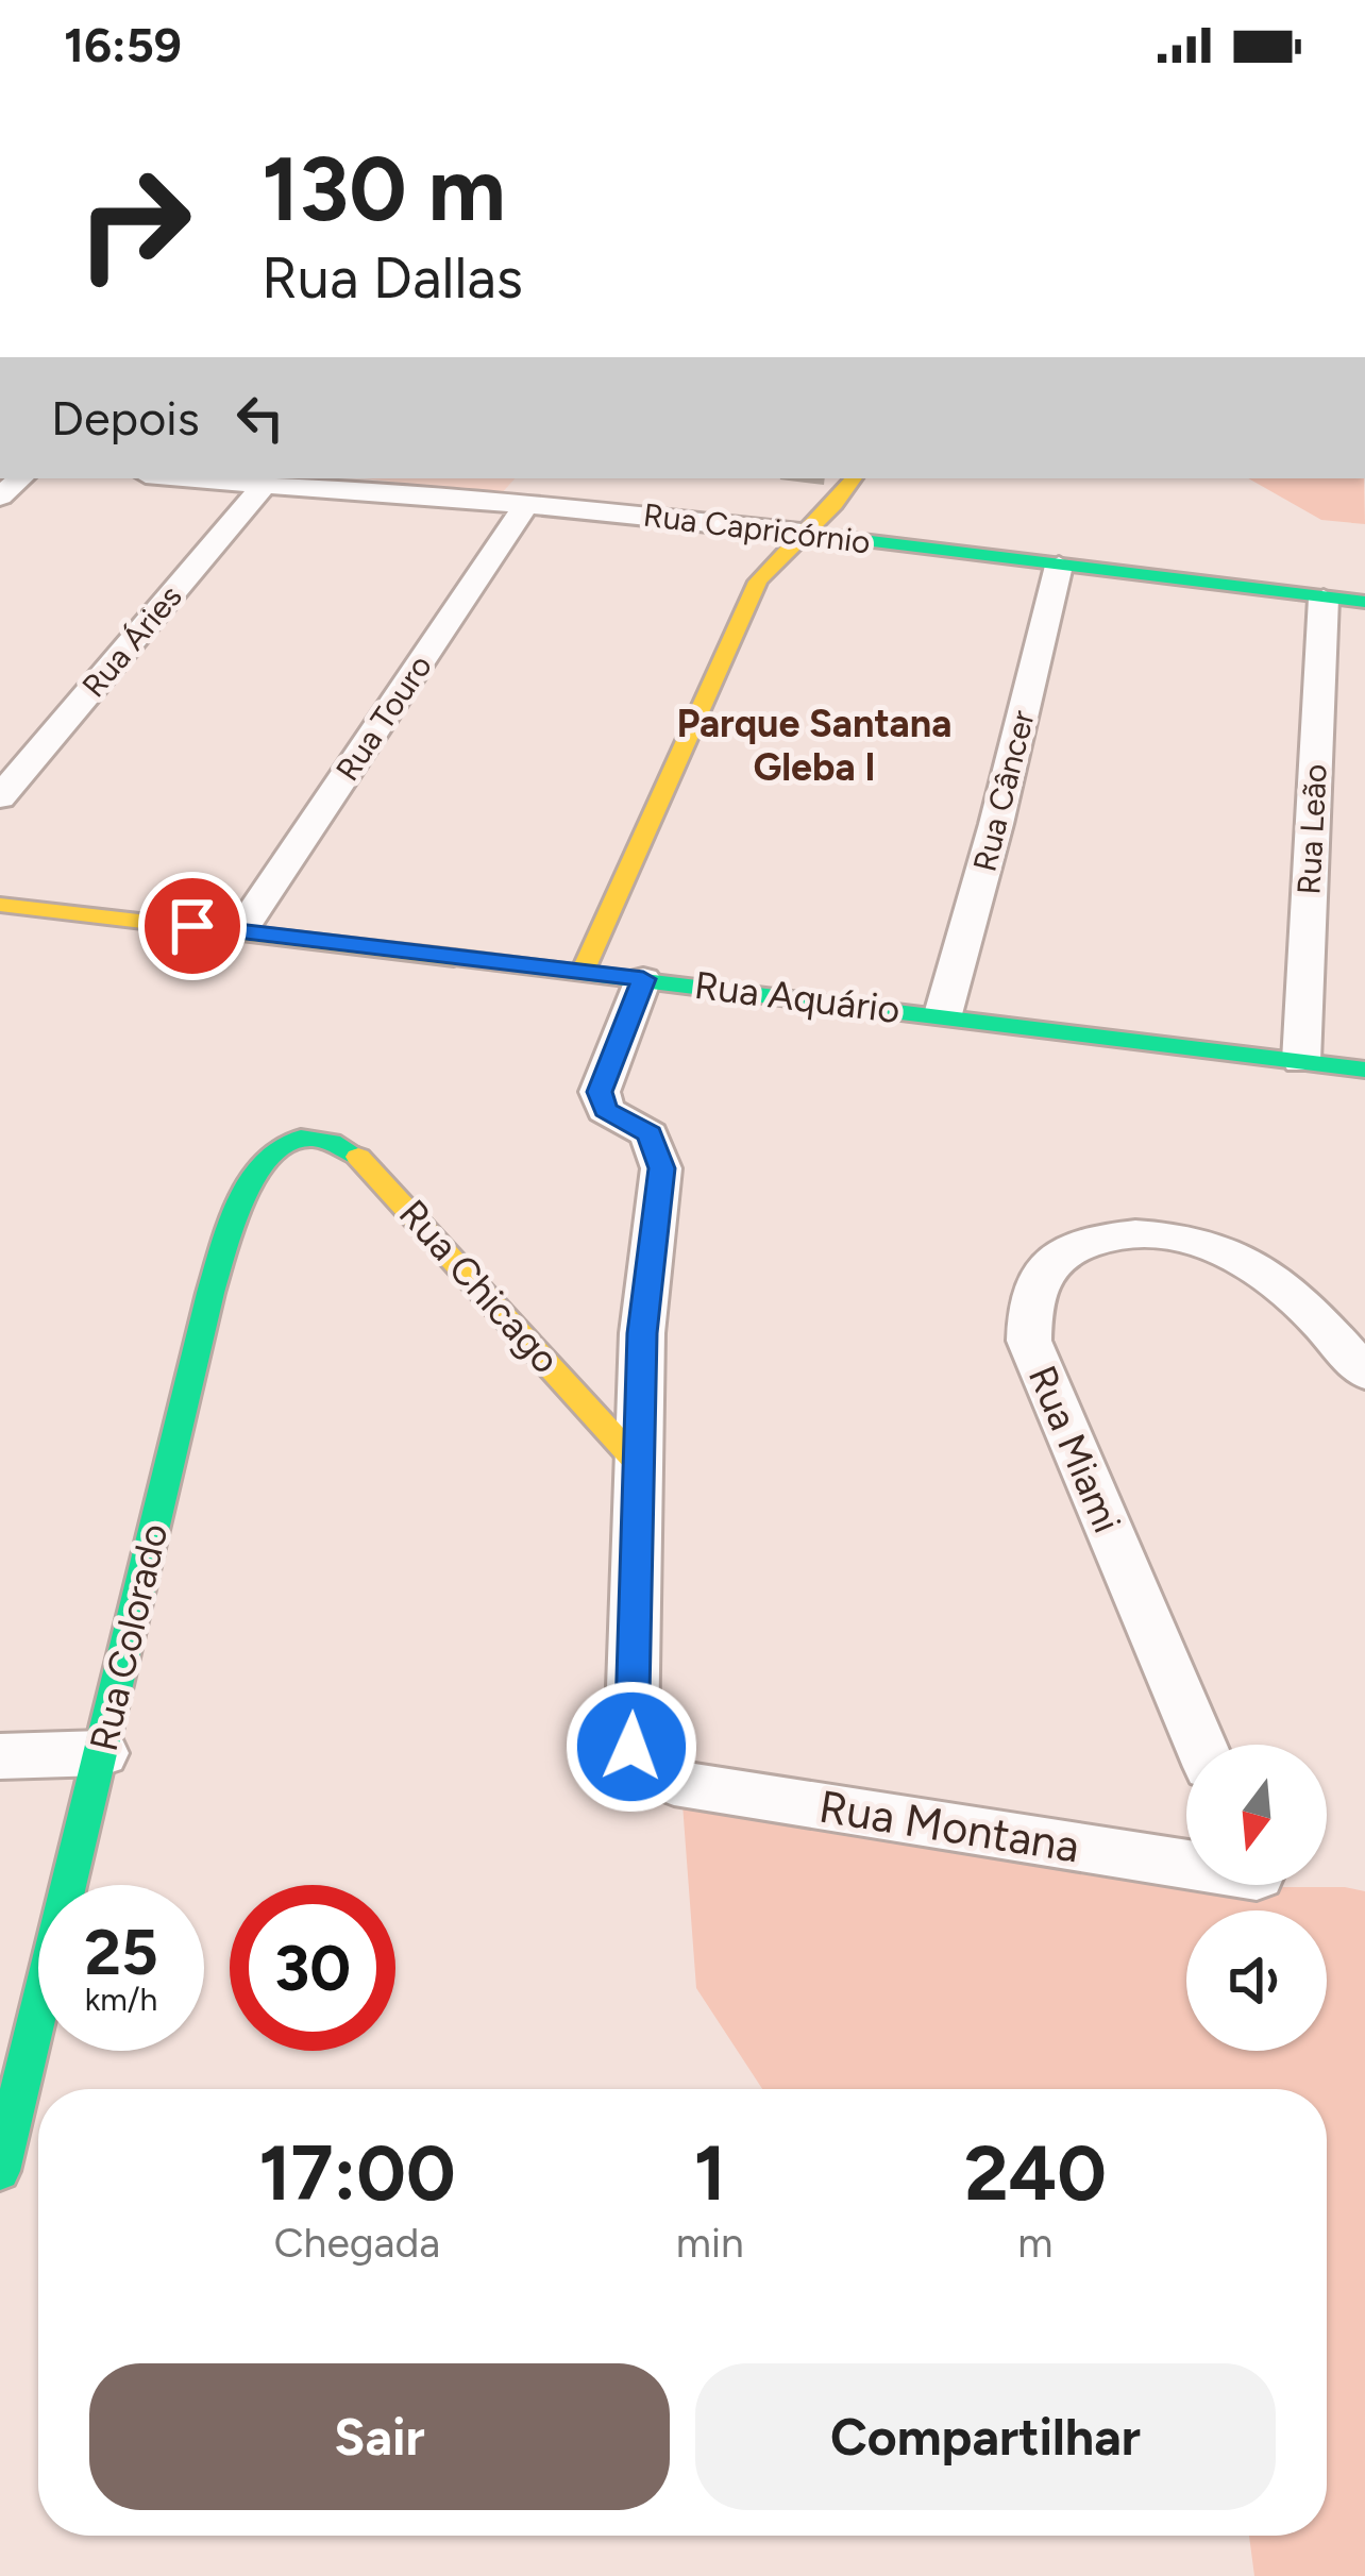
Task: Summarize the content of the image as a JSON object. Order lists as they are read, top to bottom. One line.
{"streets":{"street":["Rua Capricórnio","Rua Áries","Rua Touro","Rua Câncer","Rua Leão","Rua Aquário","Rua Chicago","Rua Miami","Rua Colorado","Rua Montana"]},"crossings":[["Rua Capricórnio","Rua Áries"],["Rua Capricórnio","Rua Touro"],["Rua Capricórnio","Rua Câncer"],["Rua Capricórnio","Rua Leão"],["Rua Touro","Rua Aquário"],["Rua Câncer","Rua Aquário"],["Rua Leão","Rua Aquário"],["Rua Chicago","Rua Colorado"],["Rua Chicago","Rua Montana"]],"districts":["Parque Santana Gleba I"],"north":"bottom","page":{"status":"16:59","turn":["130 m","Rua Dallas"],"then":"Depois","speed":"25 km/h","limit":"30","eta":["17:00","Chegada","1","min","240","m"],"buttons":["Sair","Compartilhar"]}}
